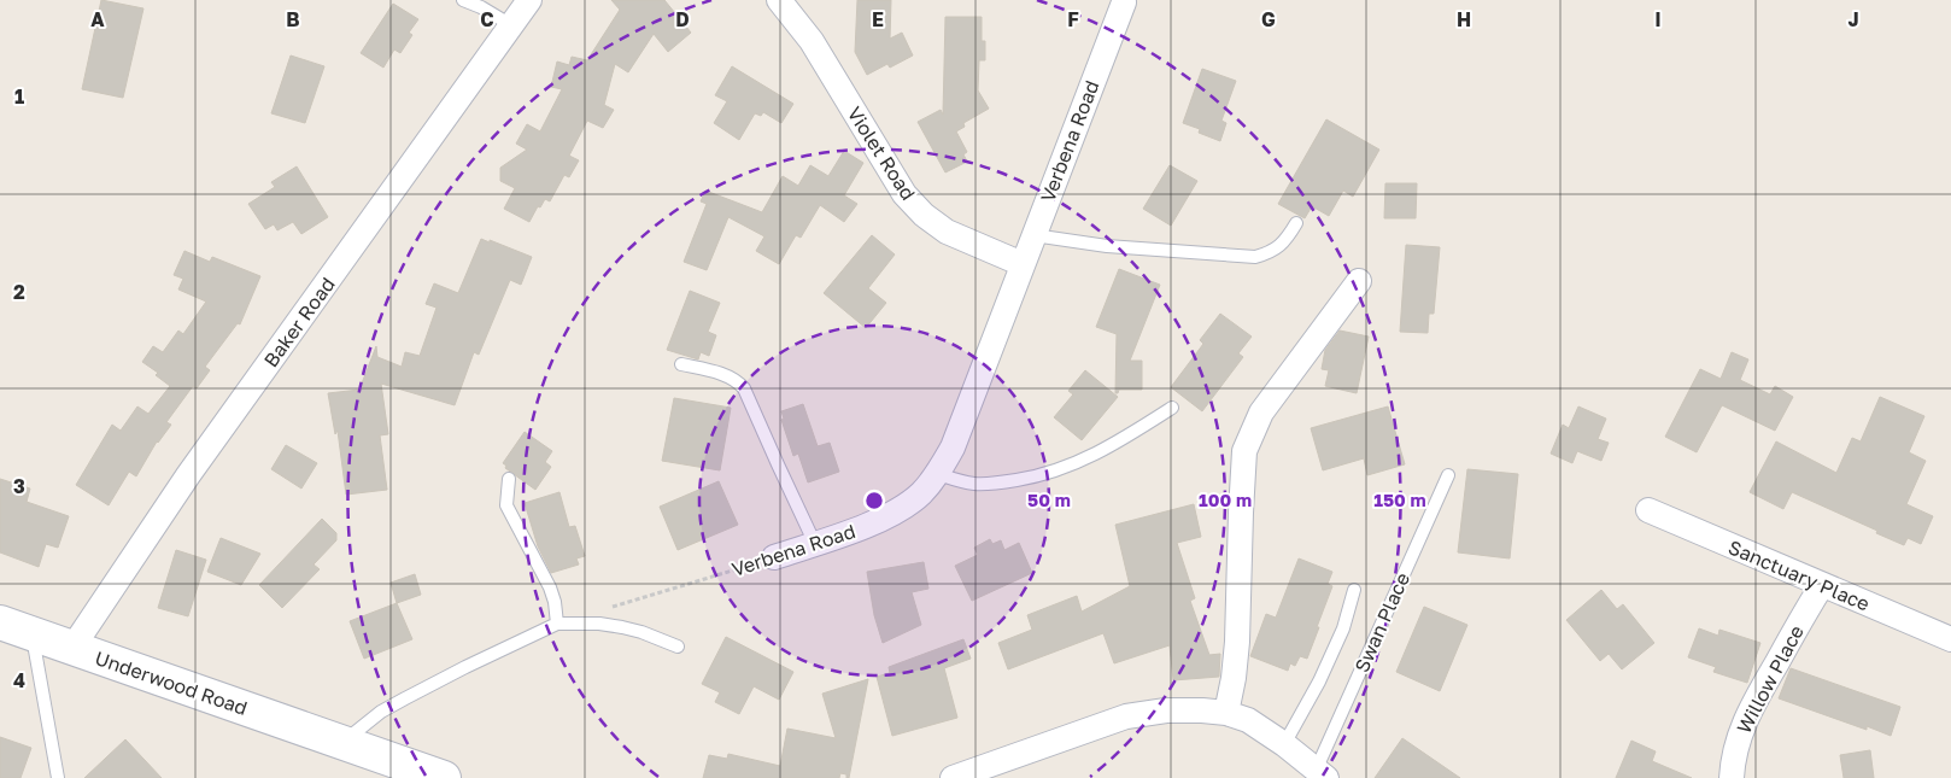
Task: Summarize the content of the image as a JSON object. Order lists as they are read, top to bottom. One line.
{"streets":{"main road":["Underwood Road"],"street":["Verbena Road","Violet Road","Baker Road","Sanctuary Place","Willow Place"],"lane":["Swan Place"]},"crossings":[["Verbena Road","Violet Road"],["Baker Road","Underwood Road"],["Sanctuary Place","Willow Place"]],"grid":{"columns":["A","B","C","D","E","F","G","H","I","J"],"rows":["1","2","3","4"]},"rings":["50 m","100 m","150 m"]}
